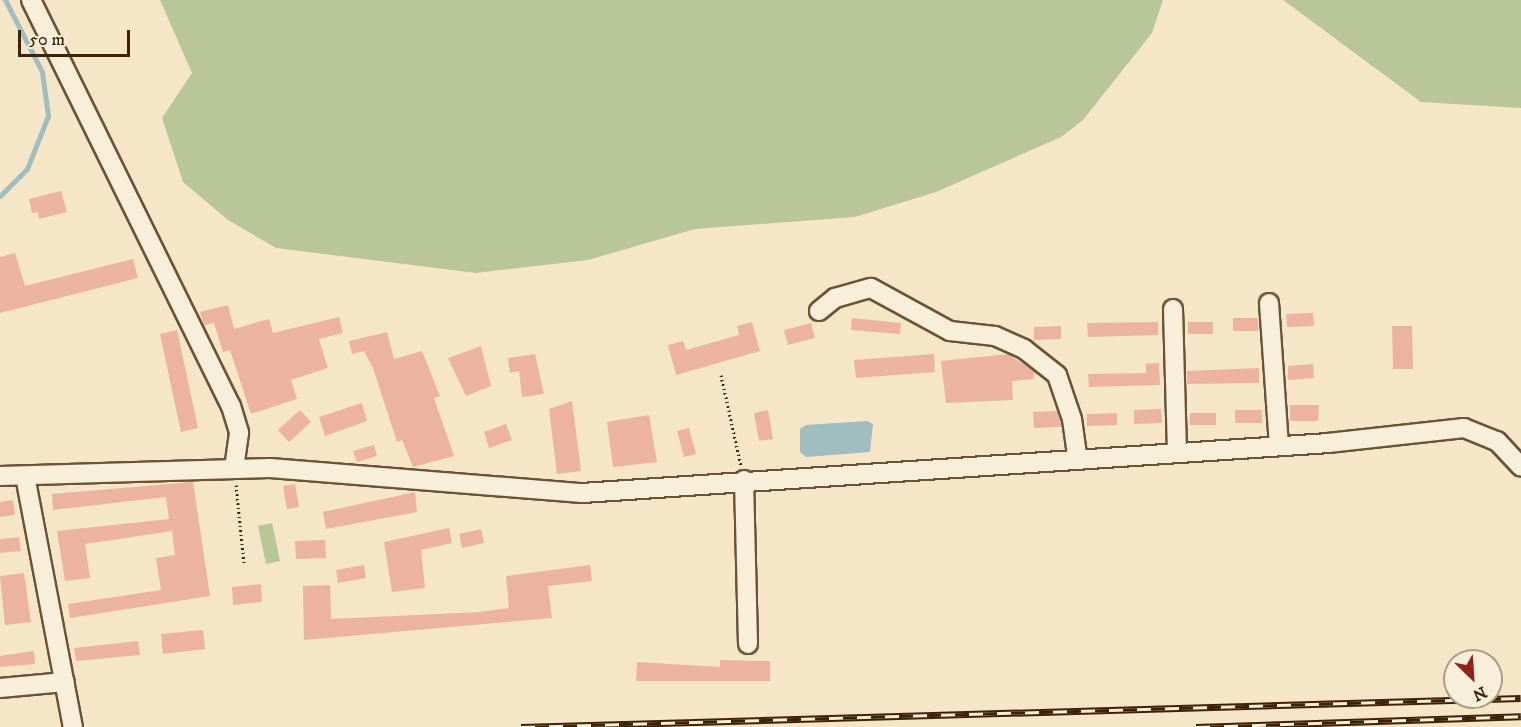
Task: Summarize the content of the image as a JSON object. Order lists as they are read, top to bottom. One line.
{"scale_bar":"50 m","north":"bottom right"}
